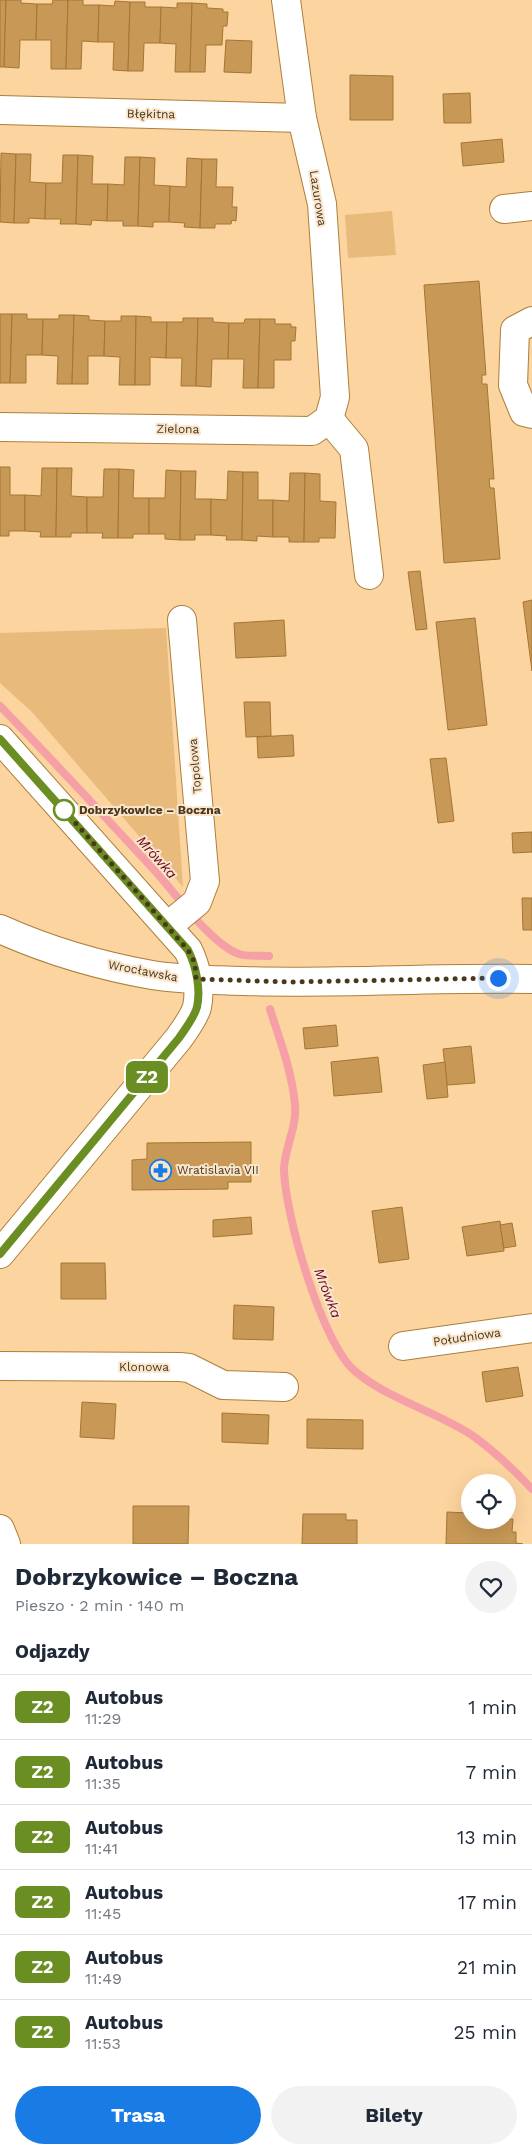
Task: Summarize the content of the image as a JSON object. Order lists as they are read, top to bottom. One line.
{"streets":{"street":["Błękitna","Lazurowa","Zielona","Topolowa","Wrocławska","Południowa","Klonowa"]},"crossings":[["Błękitna","Lazurowa"],["Lazurowa","Zielona"]],"water":["Mrówka"],"places":{"other":["Dobrzykowice – Boczna"],"pharmacy":["Wratislavia VII"]},"lines":["bus line Z2"],"page":{"on_map":"Z2","heading":[["Dobrzykowice – Boczna","Pieszo · 2 min · 140 m"],"Odjazdy"],"list":[{"mark":"Z2","name":"Autobus","note":"11:29","value":"1 min"},{"mark":"Z2","name":"Autobus","note":"11:35","value":"7 min"},{"mark":"Z2","name":"Autobus","note":"11:41","value":"13 min"},{"mark":"Z2","name":"Autobus","note":"11:45","value":"17 min"},{"mark":"Z2","name":"Autobus","note":"11:49","value":"21 min"},{"mark":"Z2","name":"Autobus","note":"11:53","value":"25 min"}],"buttons":["Trasa","Bilety"]}}
